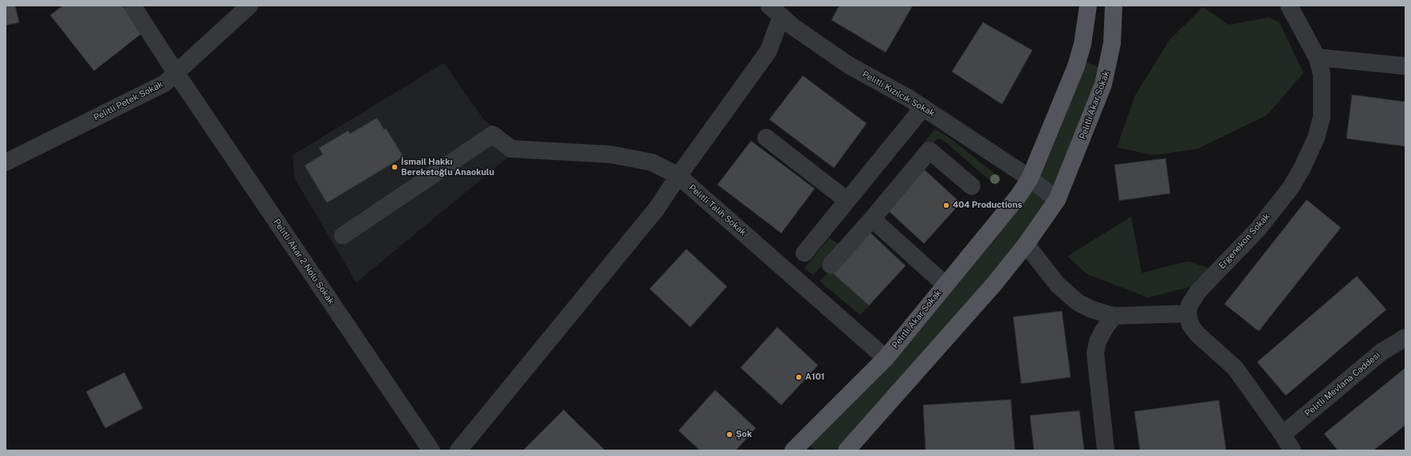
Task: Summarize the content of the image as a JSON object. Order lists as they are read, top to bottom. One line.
{"streets":{"main road":["Pelitli Akar Sokak"],"street":["Pelitli Kızılcık Sokak","Pelitli Petek Sokak","Pelitli Talih Sokak","Ergenekon Sokak","Pelitli Akar 2 Nolu Sokak","Pelitli Mevlana Caddesi"]},"crossings":[["Pelitli Kızılcık Sokak","Pelitli Akar Sokak"],["Pelitli Petek Sokak","Pelitli Akar 2 Nolu Sokak"],["Pelitli Akar Sokak","Pelitli Talih Sokak"]],"places":["İsmail Hakkı Bereketoğlu Anaokulu","404 Productions","A101","Şok"]}
